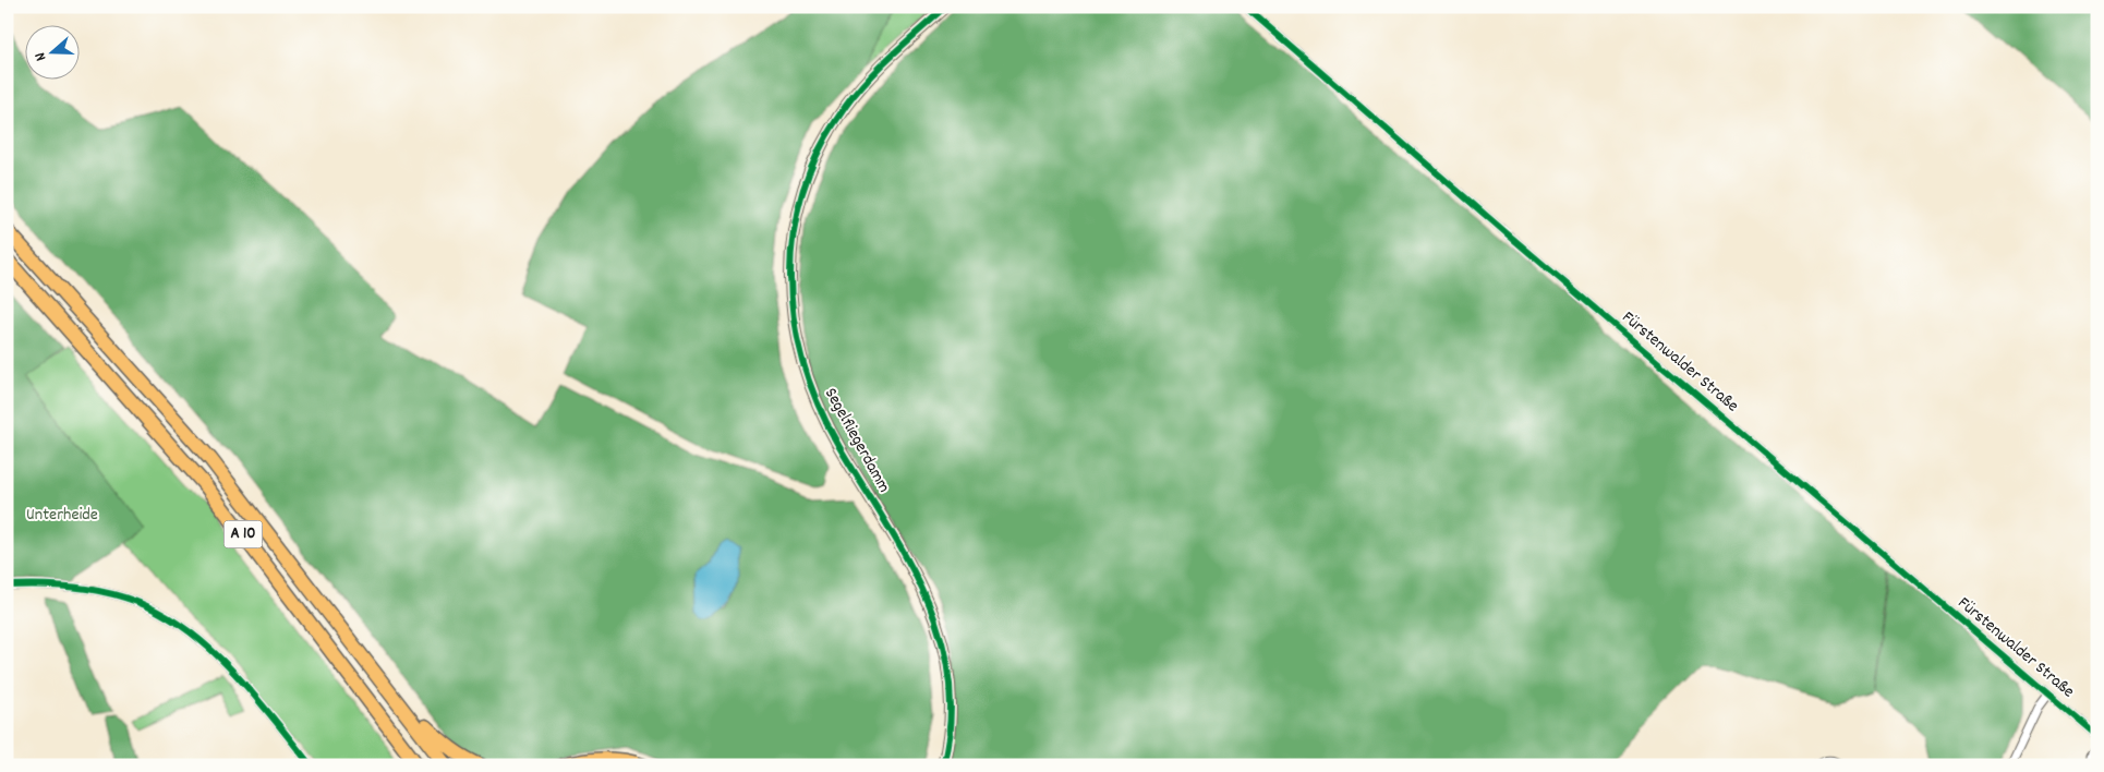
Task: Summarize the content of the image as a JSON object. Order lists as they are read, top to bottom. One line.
{"streets":{"highway":["A 10"],"street":["Fürstenwalder Straße","Segelfliegerdamm"]},"parks":["Unterheide"],"north":"left"}
